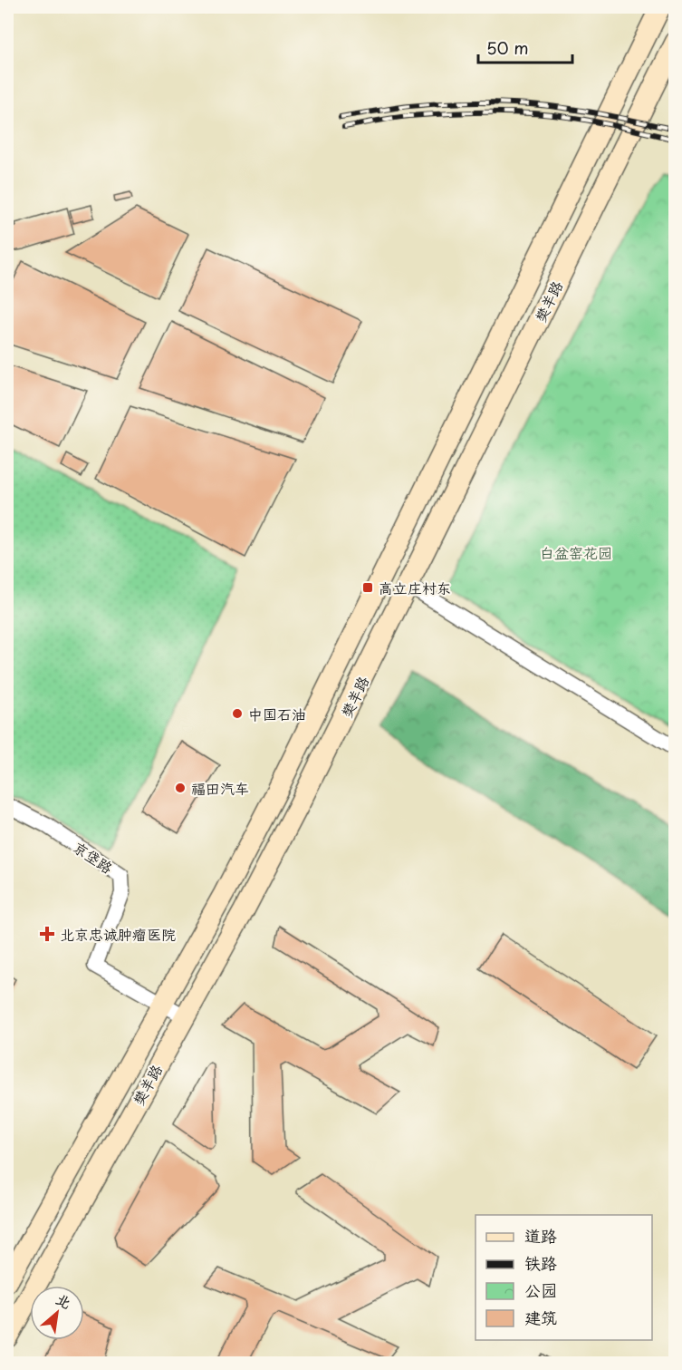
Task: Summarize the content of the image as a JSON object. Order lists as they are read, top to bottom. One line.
{"streets":{"main road":["樊羊路"],"street":["京垡路"]},"crossings":[["樊羊路","京垡路"]],"parks":["白盆窑花园"],"places":{"transit":["高立庄村东"],"other":["中国石油","福田汽车"],"health":["北京忠诚肿瘤医院"]},"legend":["道路","铁路","公园","建筑"],"scale_bar":"50 m","north":"top right"}
